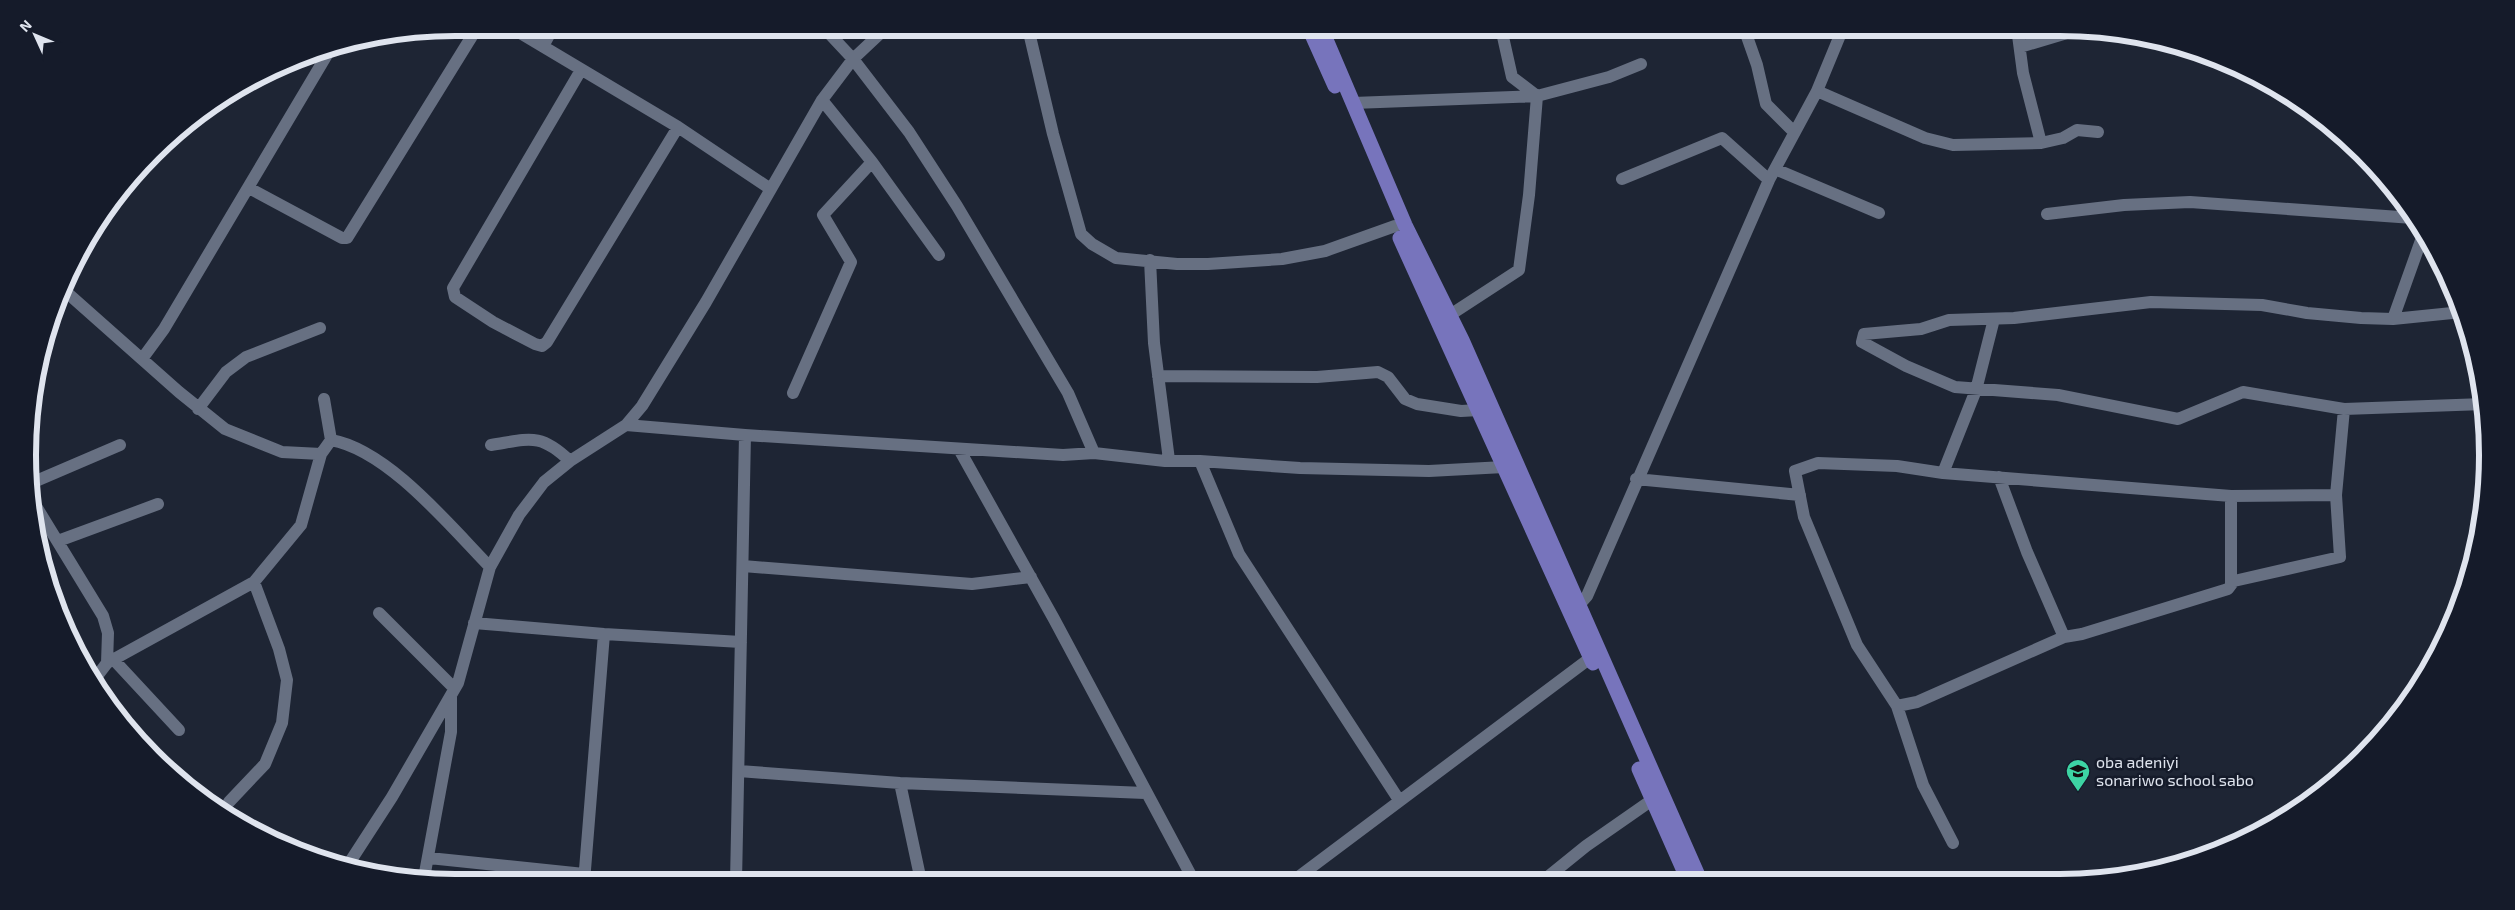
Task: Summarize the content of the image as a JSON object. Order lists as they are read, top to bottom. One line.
{"places":{"school or university":["oba adeniyi sonariwo school sabo"]},"north":"top left"}
